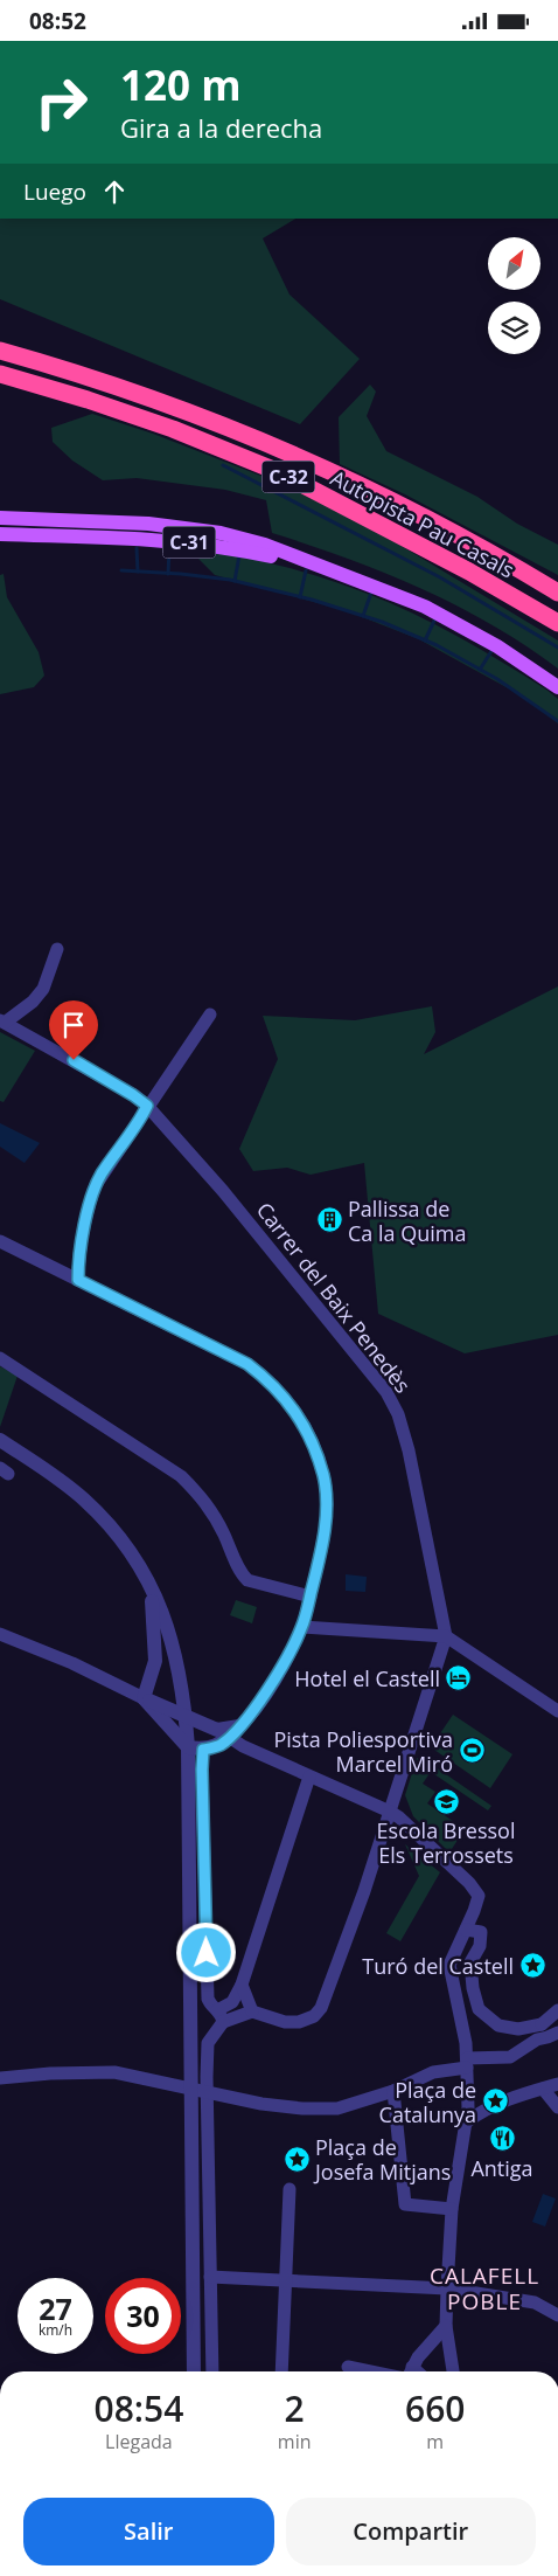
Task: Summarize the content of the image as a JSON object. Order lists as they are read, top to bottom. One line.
{"streets":{"highway":["C-32","Autopista Pau Casals"],"main road":["C-31"],"street":["Carrer del Baix Penedès"]},"districts":["CALAFELL POBLE"],"places":{"building":["Pallissa de Ca la Quima"],"hotel":["Hotel el Castell"],"sports":["Pista Poliesportiva Marcel Miró"],"school or university":["Escola Bressol Els Terrossets"],"place":["Turó del Castell","Plaça de Catalunya","Plaça de Josefa Mitjans"],"restaurant":["Antiga"]},"north":"top right","page":{"status":"08:52","turn":["120 m","Gira a la derecha"],"then":"Luego","speed":"27 km/h","limit":"30","eta":["08:54","Llegada","2","min","660","m"],"buttons":["Salir","Compartir"]}}
